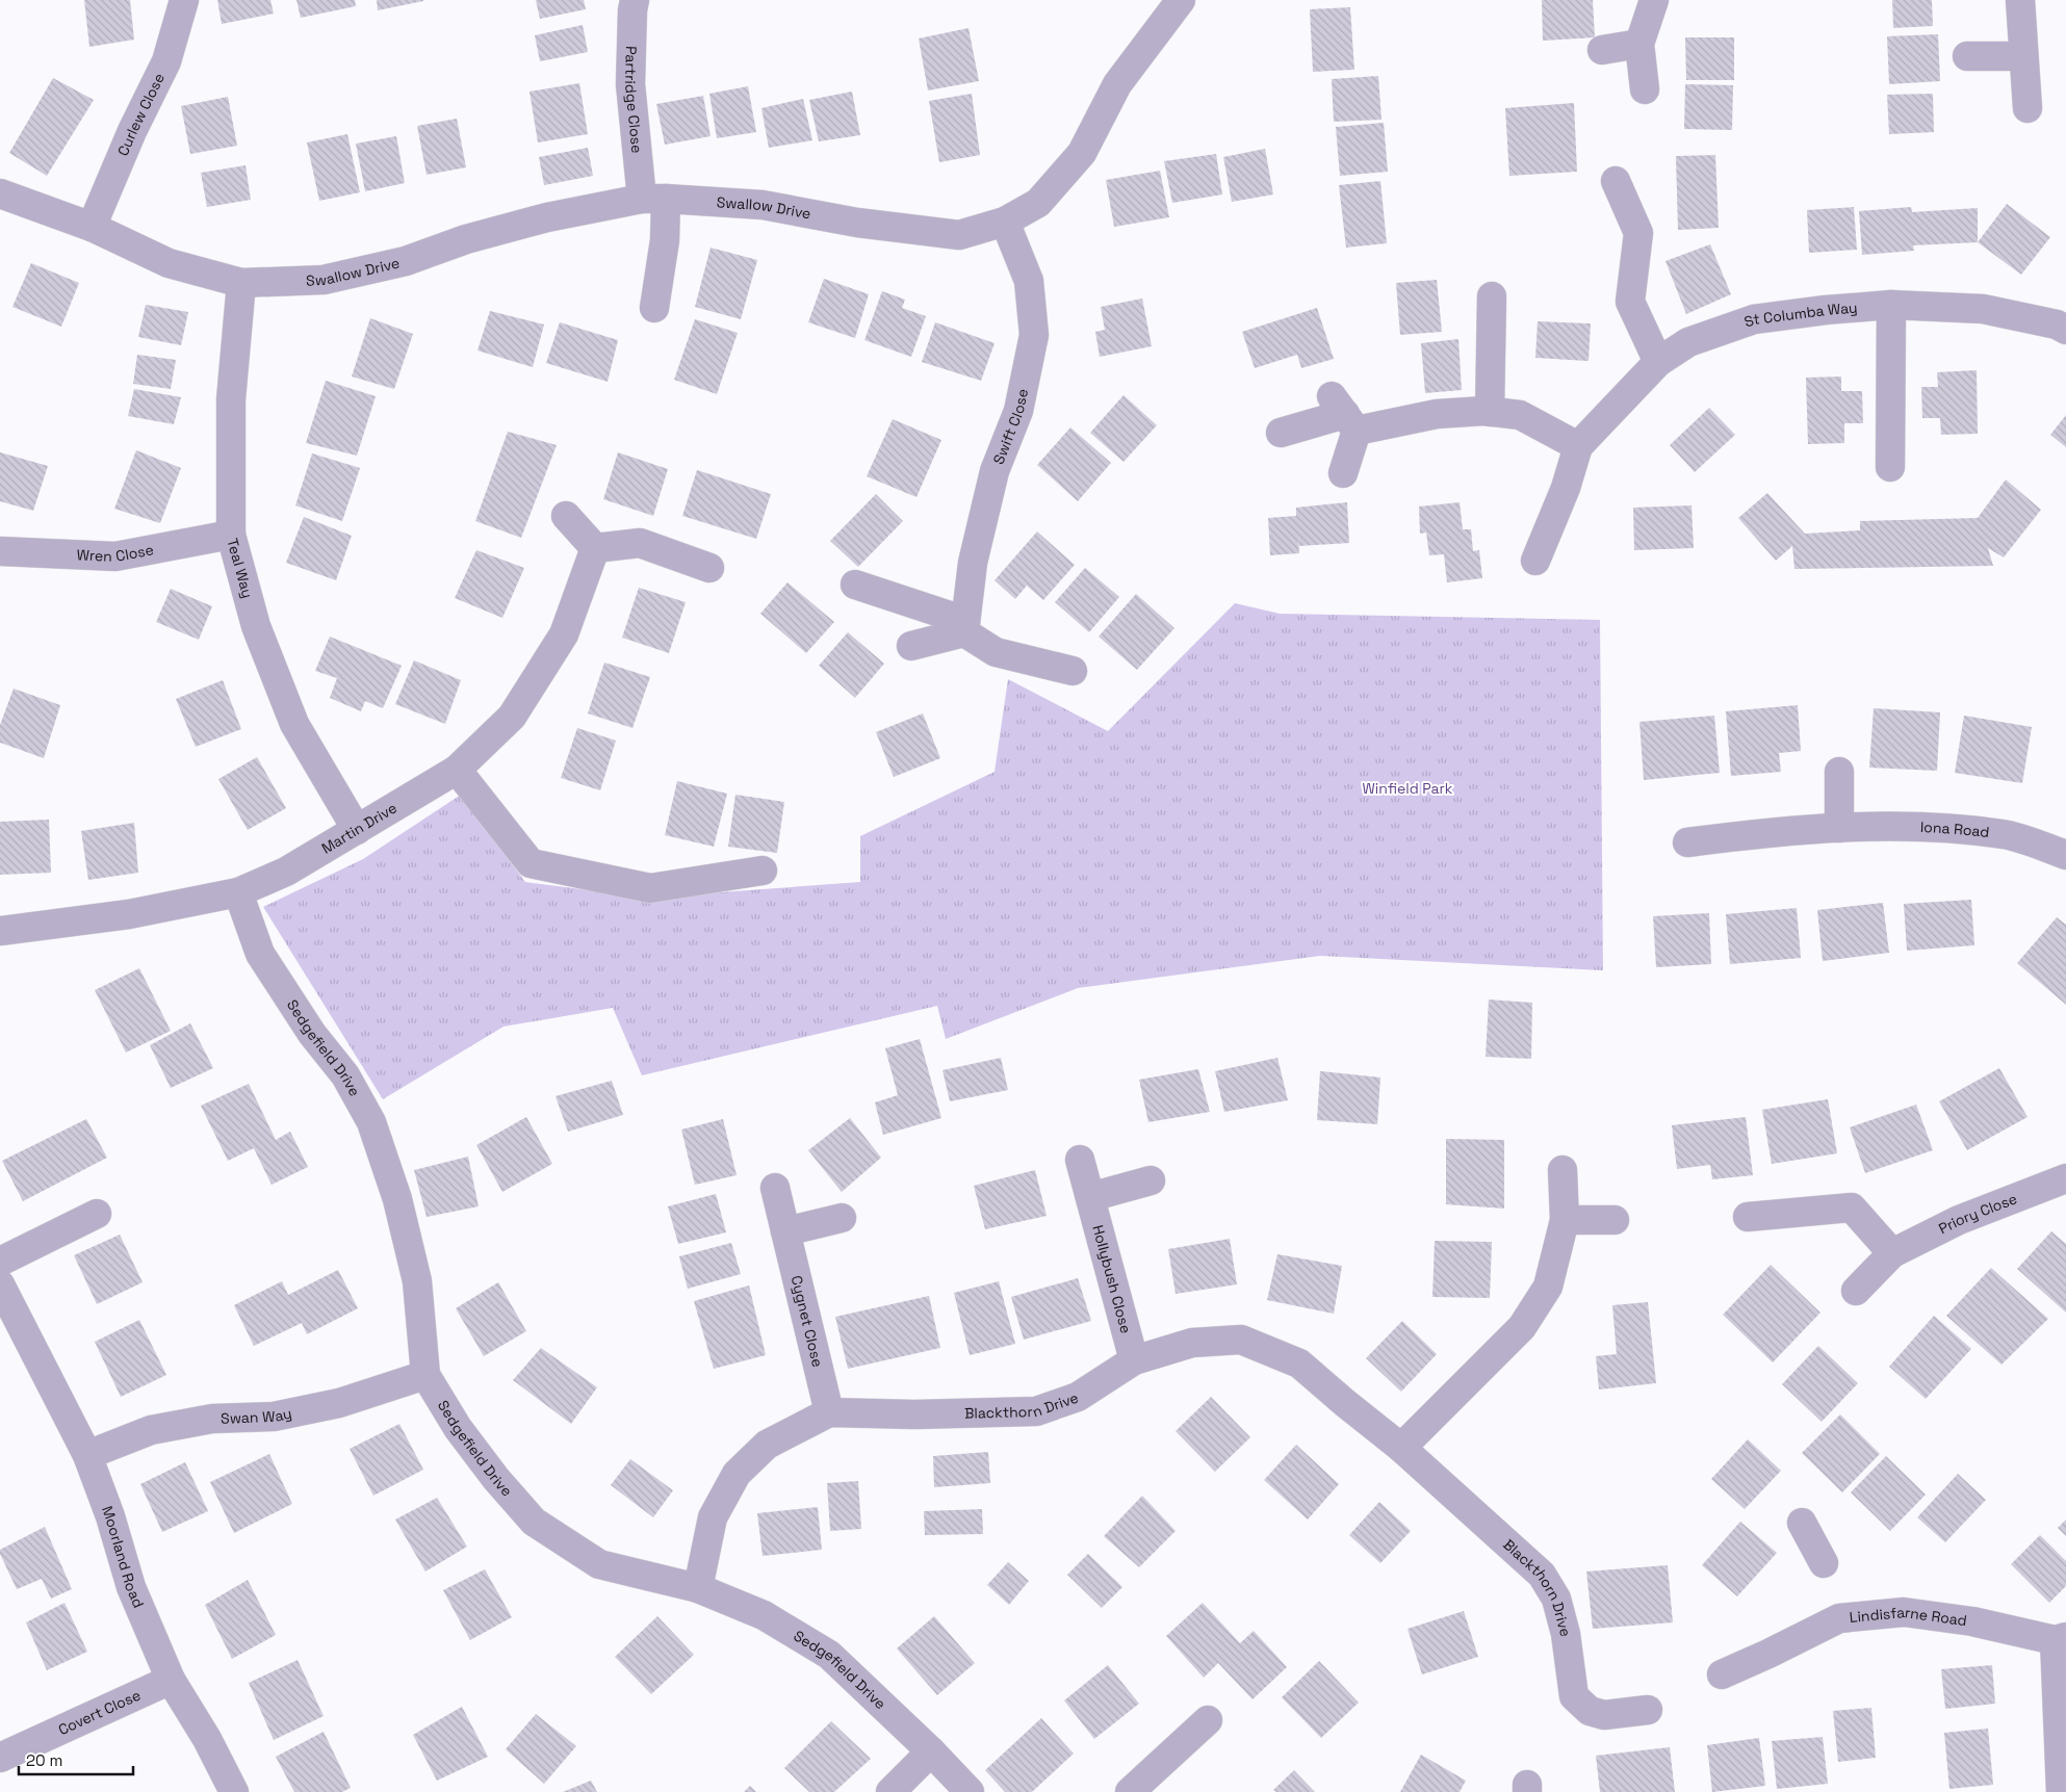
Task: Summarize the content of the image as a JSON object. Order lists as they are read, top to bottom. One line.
{"streets":{"street":["Partridge Close","Curlew Close","Swallow Drive","St Columba Way","Swift Close","Wren Close","Teal Way","Martin Drive","Iona Road","Sedgefield Drive","Priory Close","Hollybush Close","Cygnet Close","Blackthorn Drive","Swan Way","Moorland Road","Lindisfarne Road","Covert Close"]},"crossings":[["Partridge Close","Swallow Drive"],["Swallow Drive","Swift Close"],["Swallow Drive","Teal Way"],["Wren Close","Teal Way"],["Teal Way","Martin Drive"],["Martin Drive","Sedgefield Drive"],["Sedgefield Drive","Blackthorn Drive"],["Sedgefield Drive","Swan Way"],["Hollybush Close","Blackthorn Drive"],["Cygnet Close","Blackthorn Drive"],["Swan Way","Moorland Road"],["Moorland Road","Covert Close"]],"parks":["Winfield Park"],"scale_bar":"20 m"}
